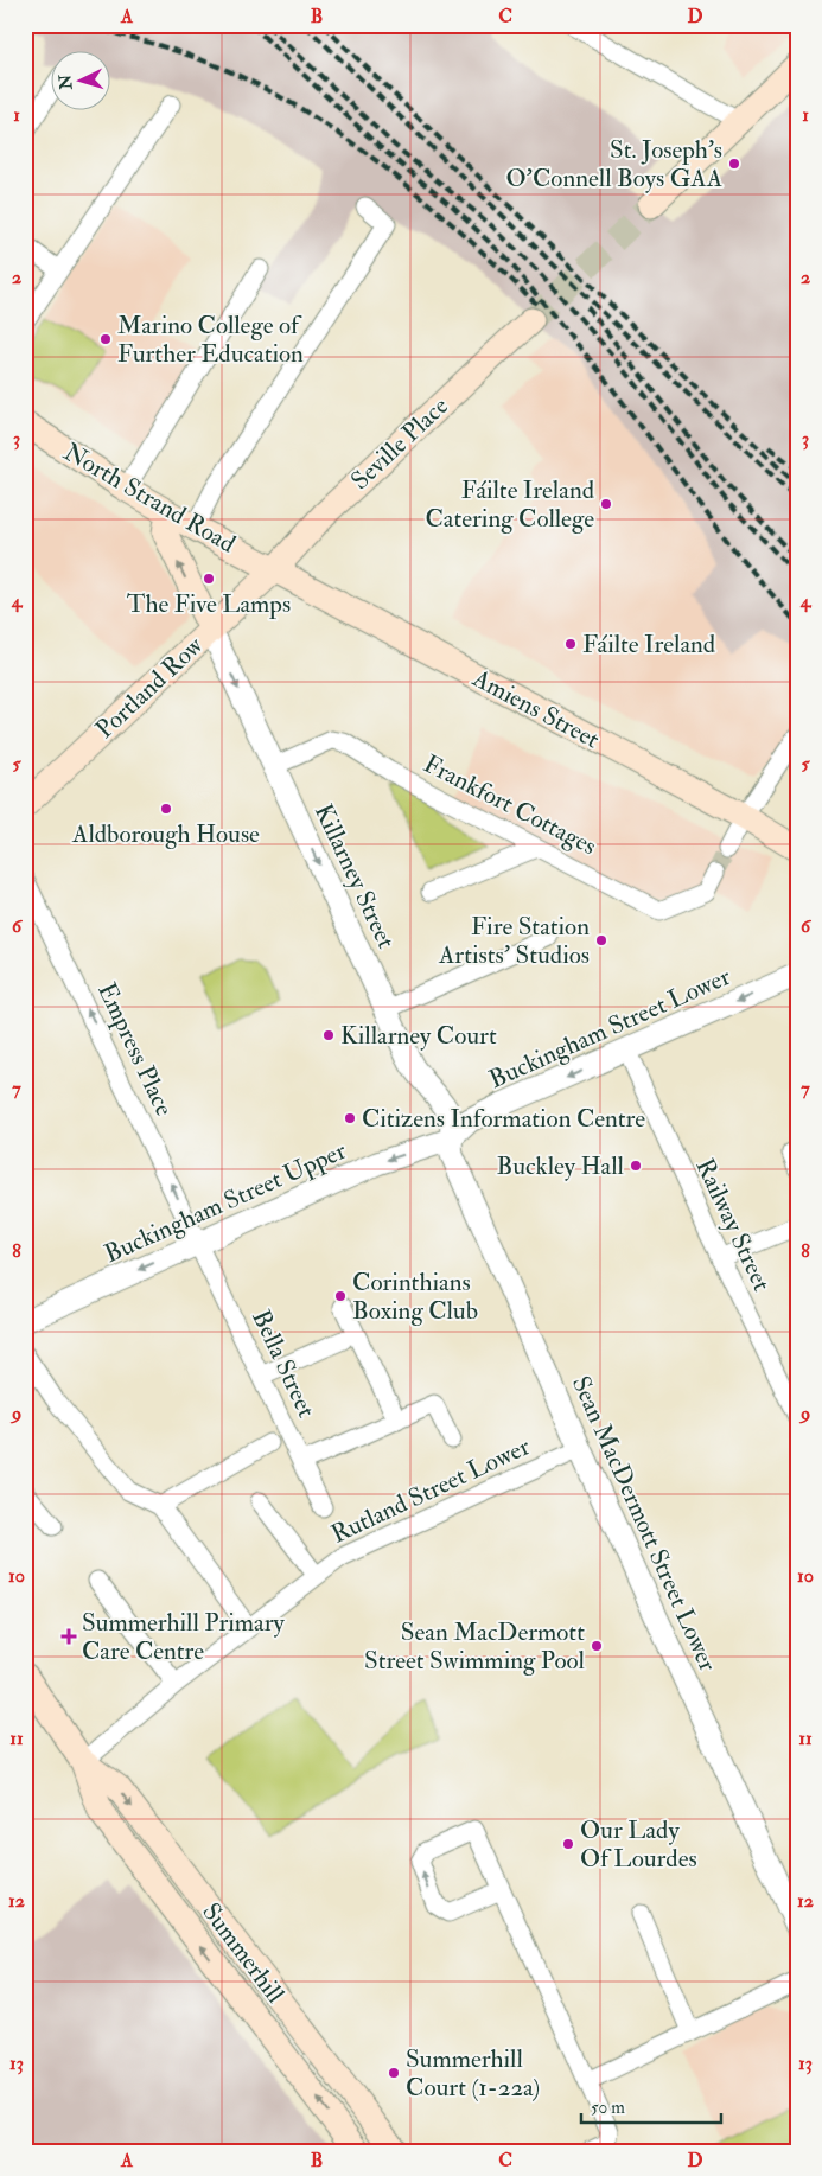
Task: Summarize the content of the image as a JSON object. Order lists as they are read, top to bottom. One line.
{"streets":{"main road":["Seville Place","North Strand Road","Portland Row","Amiens Street","Summerhill"],"street":["Frankfort Cottages","Killarney Street","Buckingham Street Lower","Empress Place","Buckingham Street Upper","Railway Street","Bella Street","Rutland Street Lower","Sean MacDermott Street Lower"]},"crossings":[["Seville Place","North Strand Road"],["Seville Place","Portland Row"],["Seville Place","Amiens Street"],["North Strand Road","Portland Row"],["North Strand Road","Amiens Street"],["Portland Row","Amiens Street"],["Portland Row","Killarney Street"],["Frankfort Cottages","Killarney Street"],["Killarney Street","Buckingham Street Lower"],["Killarney Street","Buckingham Street Upper"],["Killarney Street","Sean MacDermott Street Lower"],["Buckingham Street Lower","Buckingham Street Upper"],["Buckingham Street Lower","Railway Street"],["Buckingham Street Lower","Sean MacDermott Street Lower"],["Empress Place","Buckingham Street Upper"],["Empress Place","Bella Street"],["Buckingham Street Upper","Bella Street"],["Buckingham Street Upper","Sean MacDermott Street Lower"],["Rutland Street Lower","Sean MacDermott Street Lower"],["Rutland Street Lower","Summerhill"]],"one_way":["Killarney Street","Empress Place","Buckingham Street Upper"],"places":{"other":["St. Joseph's O'Connell Boys GAA","Marino College of Further Education","Fáilte Ireland Catering College","The Five Lamps","Fáilte Ireland","Aldborough House","Fire Station Artists' Studios","Killarney Court","Citizens Information Centre","Buckley Hall","Corinthians Boxing Club","Sean MacDermott Street Swimming Pool","Our Lady Of Lourdes","Summerhill Court (1-22a)"],"health":["Summerhill Primary Care Centre"]},"scale_bar":"50 m","north":"left","grid":{"columns":["A","B","C","D"],"rows":["1","2","3","4","5","6","7","8","9","10","11","12","13"]}}
